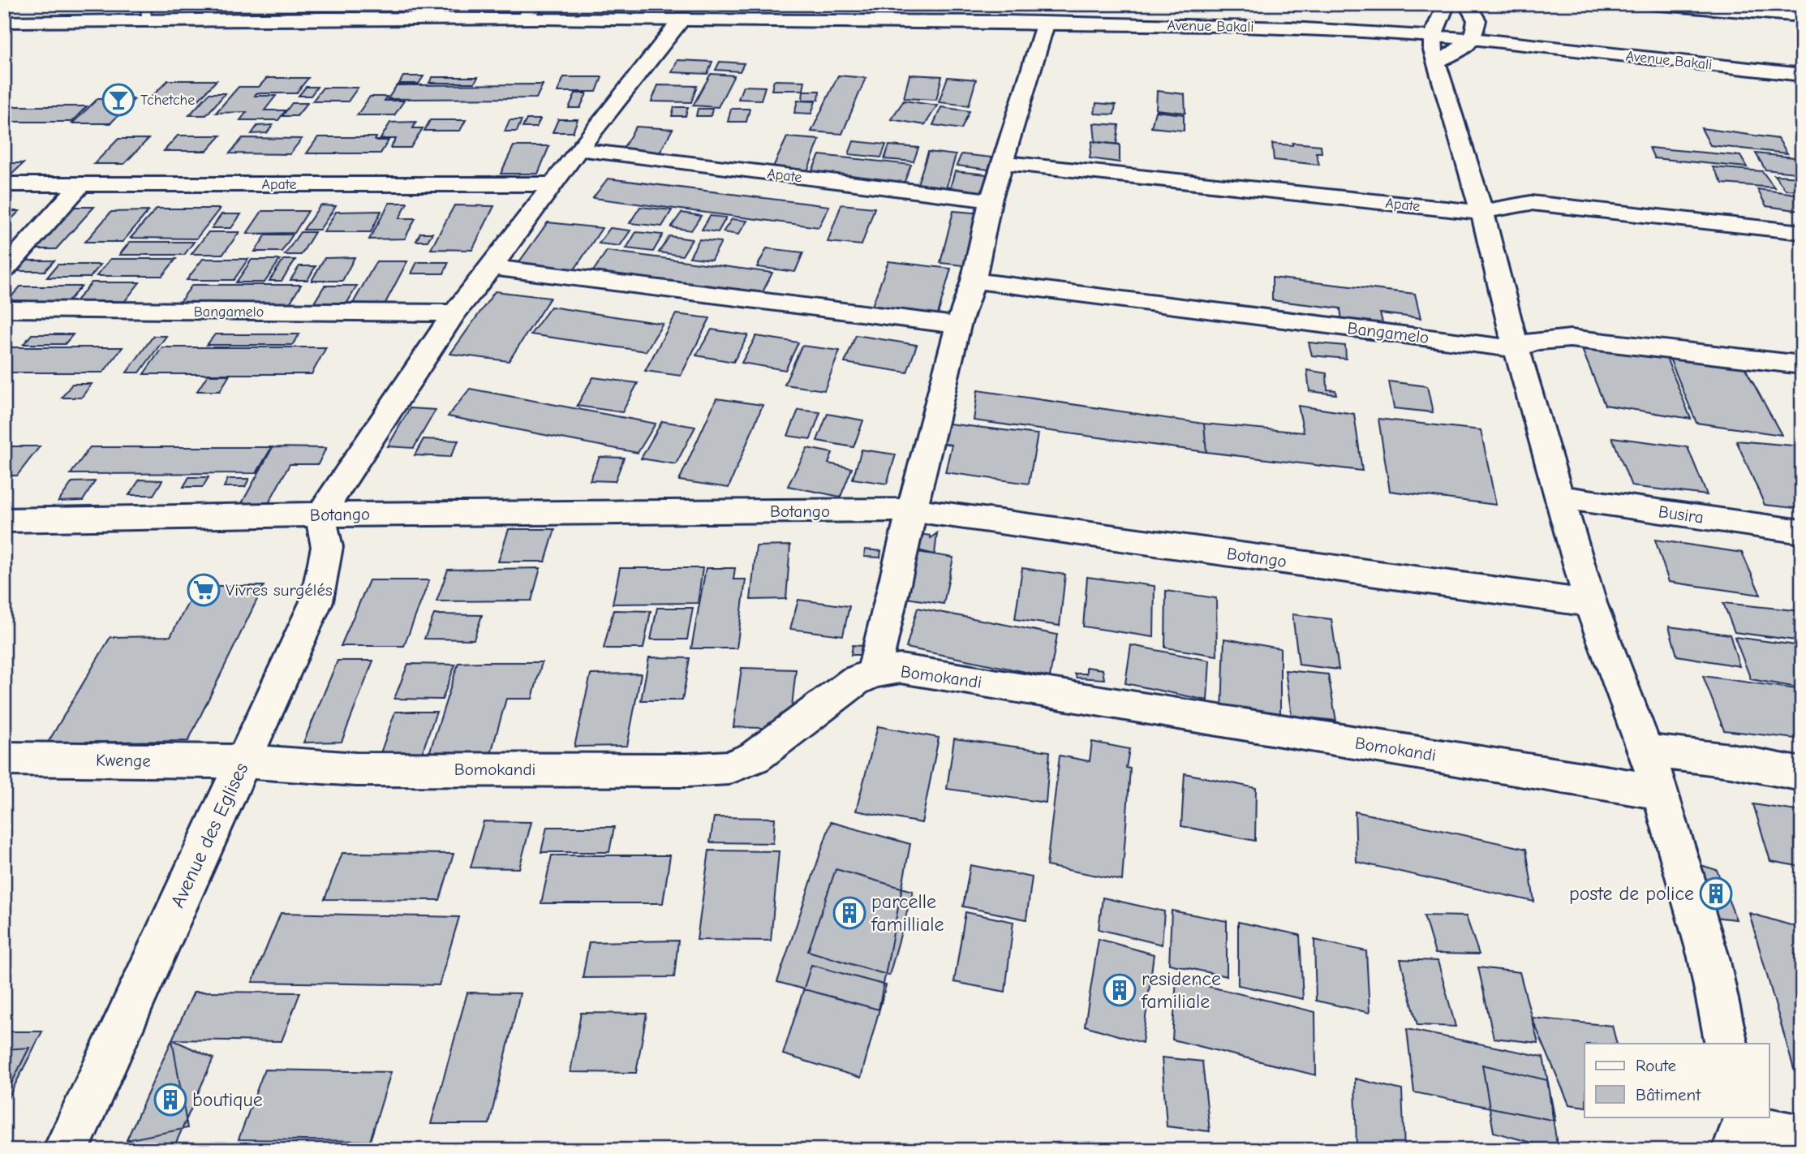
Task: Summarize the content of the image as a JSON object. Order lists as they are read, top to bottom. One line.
{"streets":{"street":["Avenue Bakali","Apate","Bangamelo","Botango","Busira","Bomokandi","Kwenge","Avenue des Eglises"]},"crossings":[["Botango","Avenue des Eglises"],["Bomokandi","Kwenge"],["Bomokandi","Avenue des Eglises"],["Kwenge","Avenue des Eglises"]],"places":{"bar":["Tchetche"],"supermarket":["Vivres surgélés"],"building":["poste de police","parcelle familliale","residence familiale","boutique"]},"legend":["Route","Bâtiment"]}
